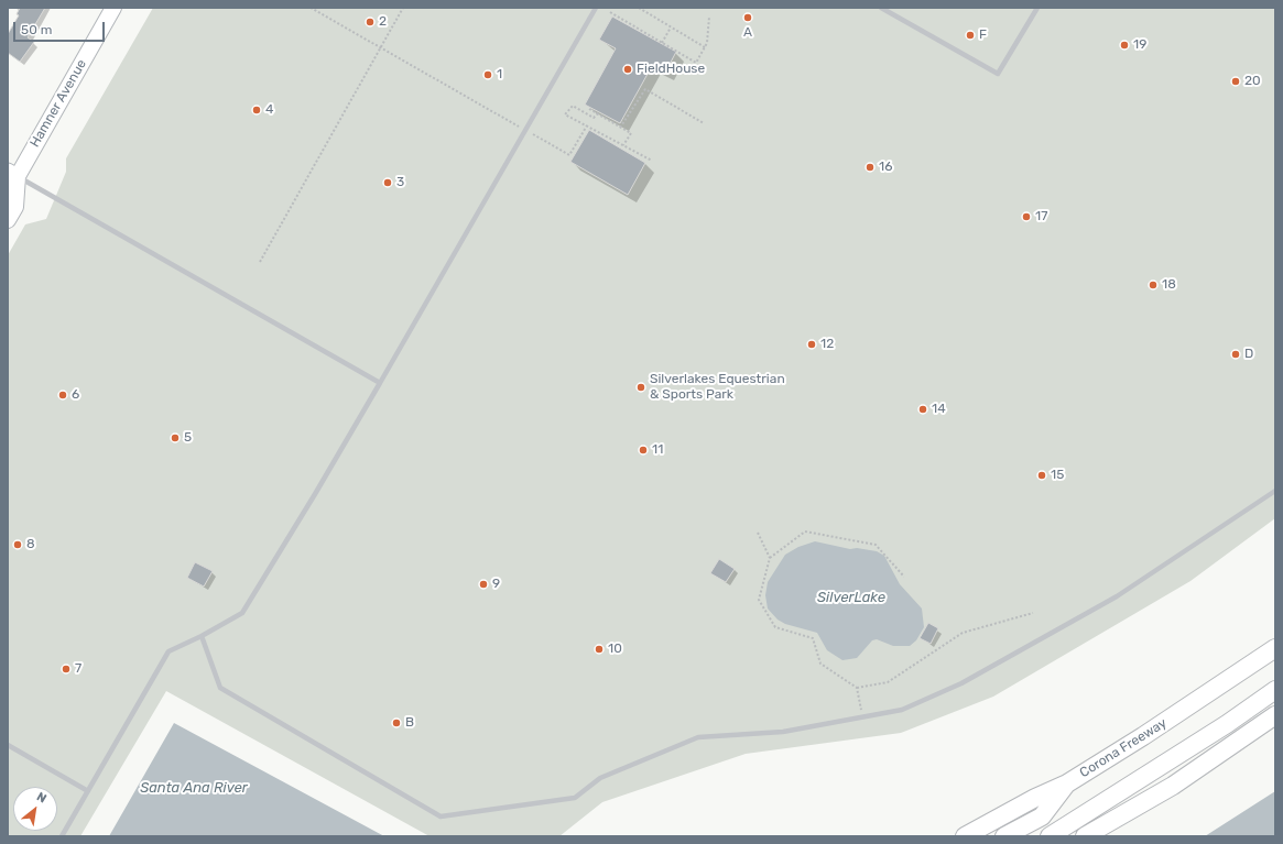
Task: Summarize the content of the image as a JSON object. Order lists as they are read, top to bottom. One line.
{"streets":{"highway":["Corona Freeway"],"main road":["Hamner Avenue"]},"water":["SilverLake","Santa Ana River"],"places":["A","2","F","19","FieldHouse","1","20","4","16","3","17","18","12","D","Silverlakes Equestrian & Sports Park","6","14","5","11","15","8","9","10","7","B"],"scale_bar":"50 m","north":"top right"}
